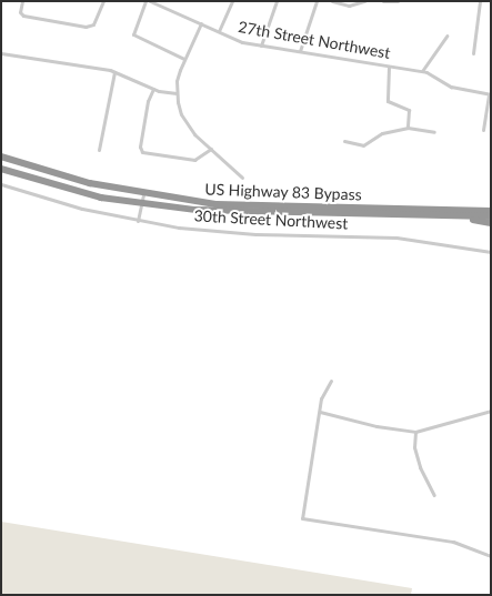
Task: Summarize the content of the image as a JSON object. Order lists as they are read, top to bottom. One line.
{"streets":{"highway":["US Highway 83 Bypass"],"street":["27th Street Northwest","30th Street Northwest"]}}
